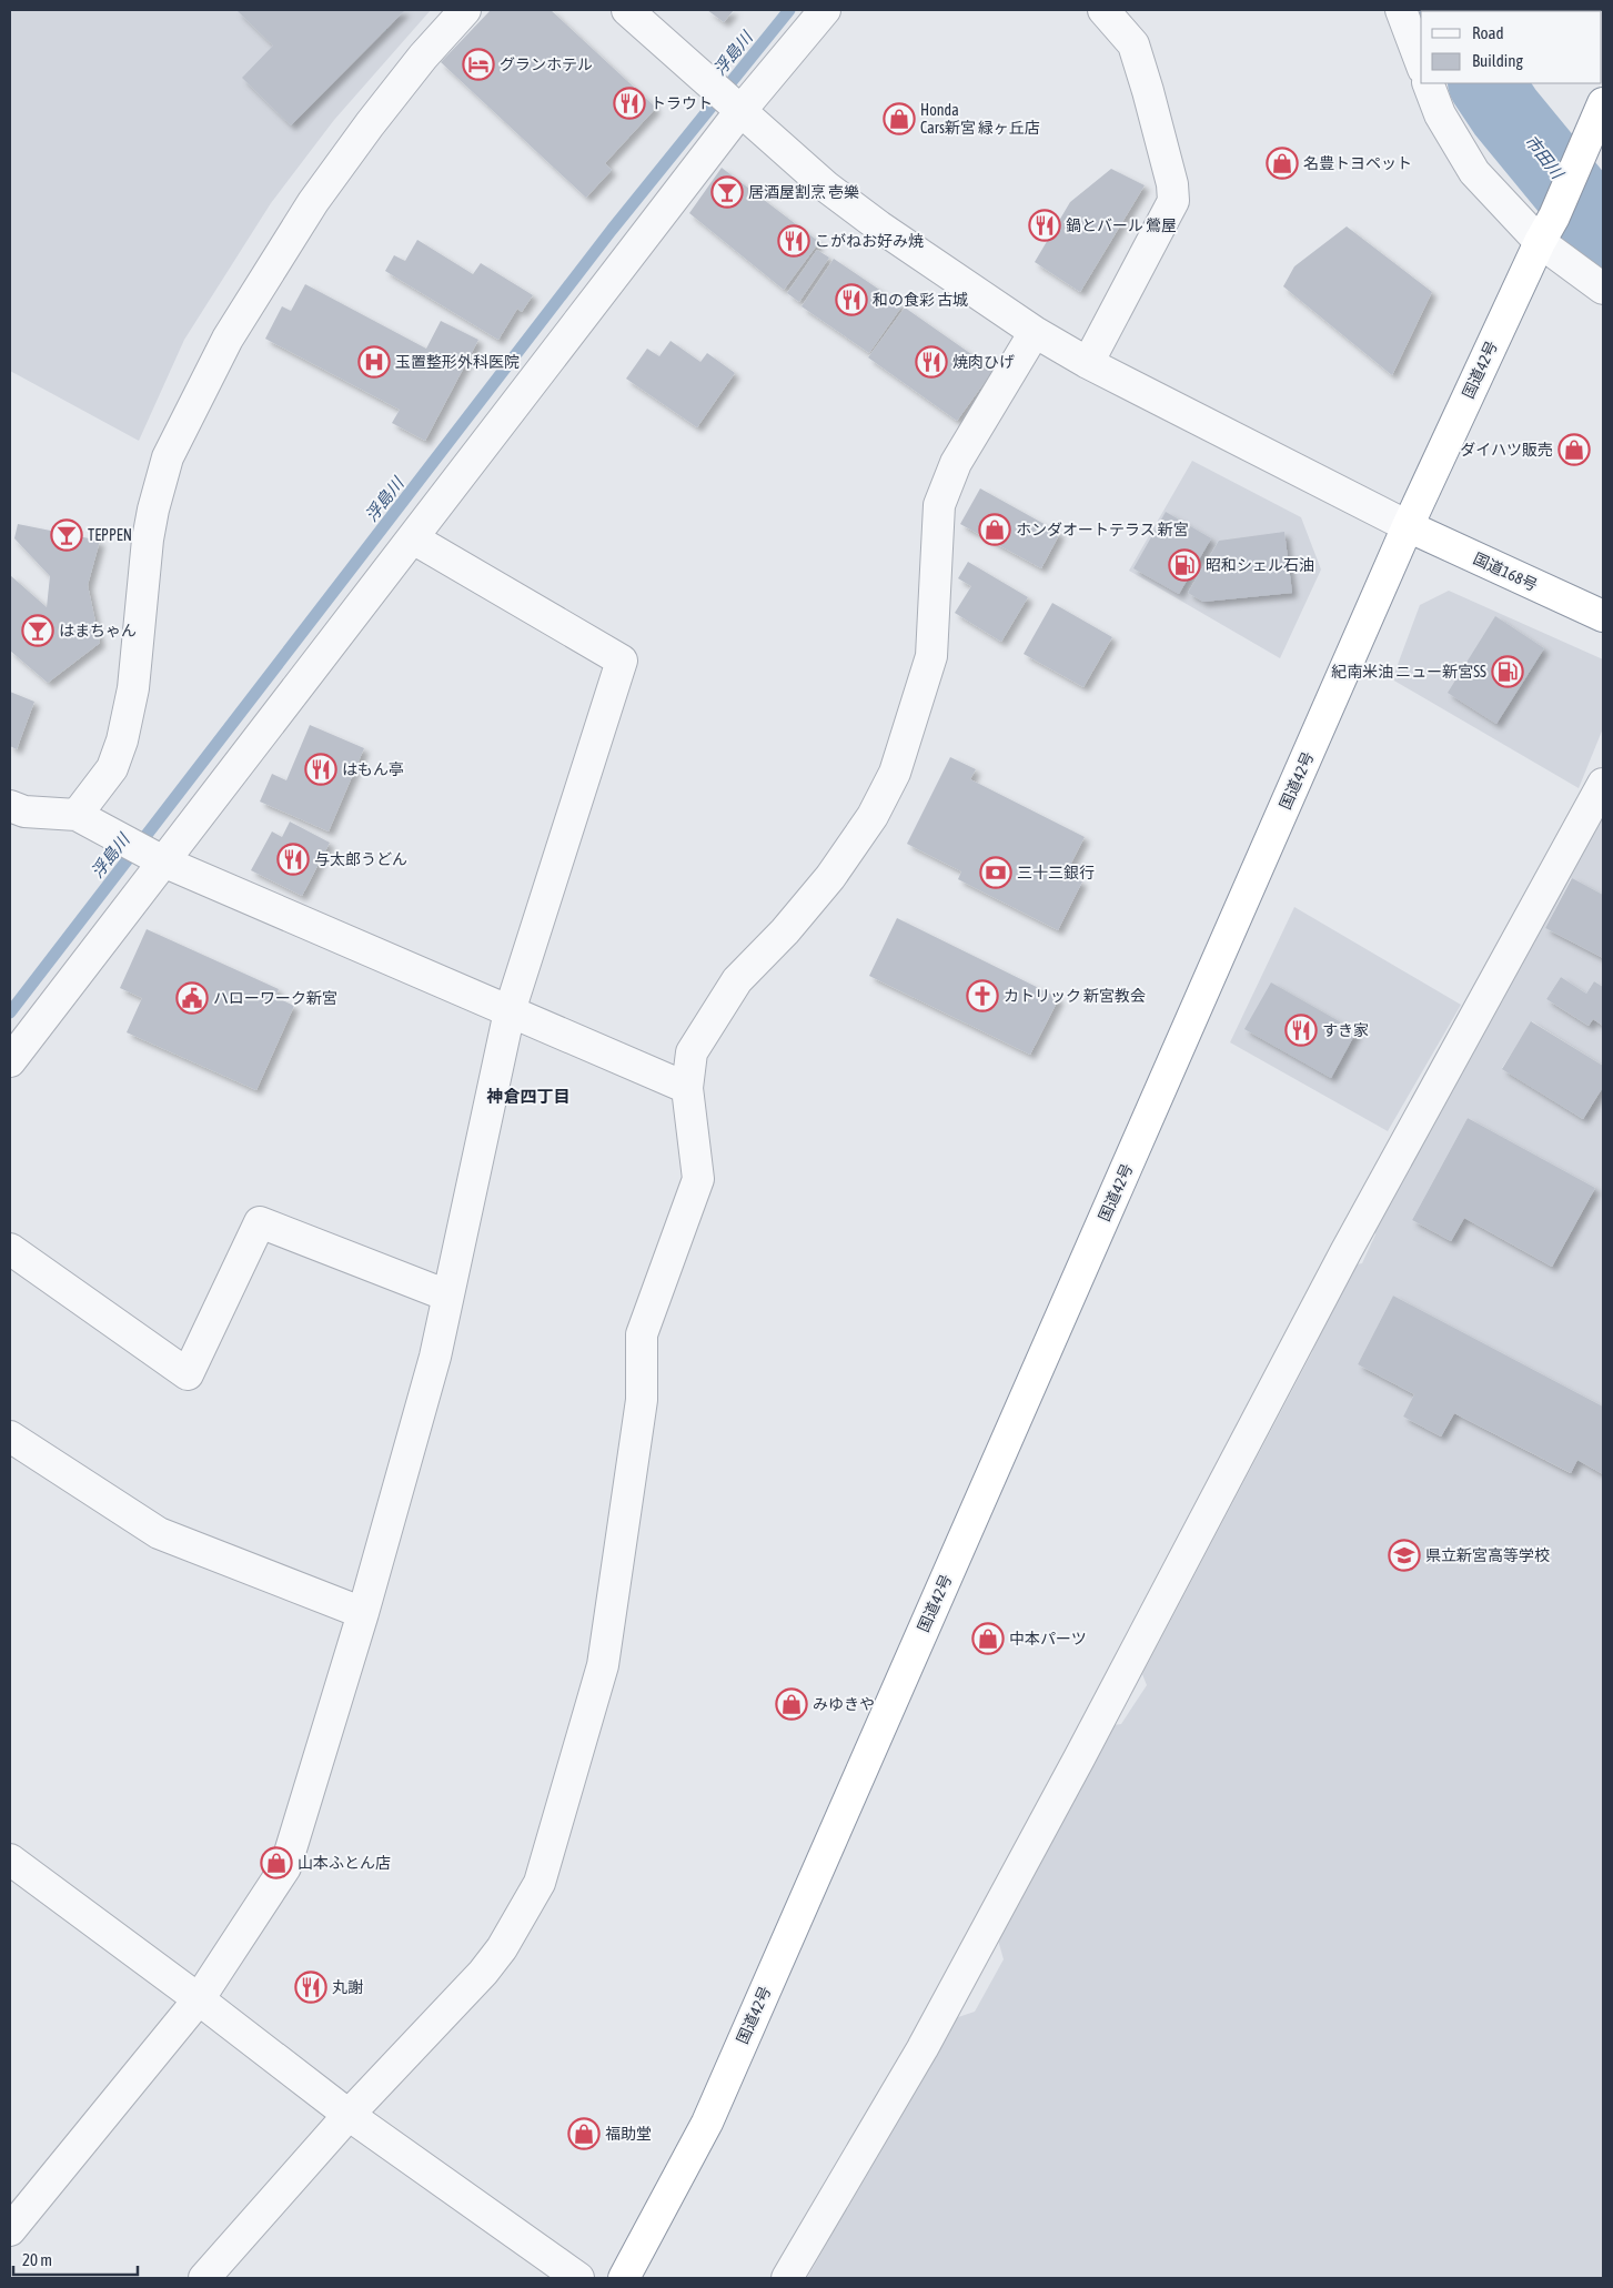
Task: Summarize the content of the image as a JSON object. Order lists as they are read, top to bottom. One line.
{"streets":{"highway":["国道42号","国道168号"]},"crossings":[["国道42号","国道168号"]],"districts":["神倉四丁目"],"water":["浮島川","市田川"],"places":{"hotel":["グランホテル"],"restaurant":["トラウト","鍋とバール 鶯屋","こがねお好み焼","和の食彩 古城","焼肉ひげ","はもん亭","与太郎うどん","すき家","丸謝"],"shop":["Honda Cars新宮 緑ヶ丘店","名豊トヨペット","ダイハツ販売","ホンダオートテラス 新宮","中本パーツ","みゆきや","山本ふとん店","福助堂"],"bar":["居酒屋割烹 壱樂","TEPPEN","はまちゃん"],"hospital":["玉置整形外科医院"],"fuel station":["昭和シェル石油","紀南米油 ニュー新宮SS"],"bank":["三十三銀行"],"church":["カトリック 新宮教会"],"public building":["ハローワーク新宮"],"school or university":["県立新宮高等学校"]},"legend":["Road","Building"],"scale_bar":"20 m"}
